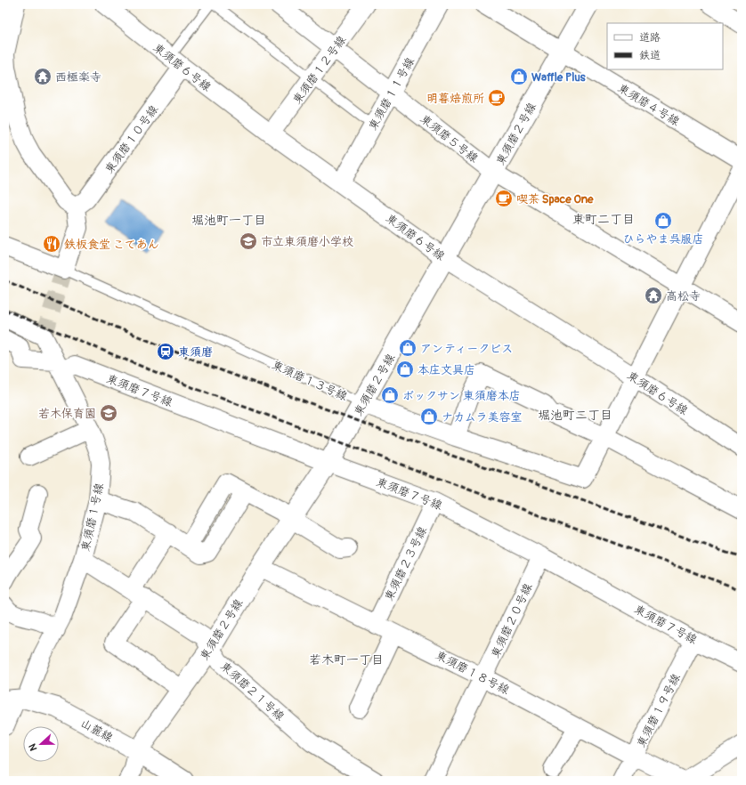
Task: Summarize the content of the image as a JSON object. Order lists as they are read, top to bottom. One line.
{"streets":{"street":["東須磨６号線","東須磨１２号線","東須磨１１号線","東須磨４号線","東須磨２号線","東須磨５号線","東須磨１０号線","東須磨１３号線","東須磨７号線","東須磨１号線","東須磨２３号線","東須磨２０号線","東須磨１８号線","東須磨２１号線","東須磨１９号線","山麓線"]},"crossings":[["東須磨６号線","東須磨１２号線"],["東須磨６号線","東須磨１１号線"],["東須磨６号線","東須磨２号線"],["東須磨６号線","東須磨１０号線"],["東須磨１２号線","東須磨５号線"],["東須磨１１号線","東須磨５号線"],["東須磨４号線","東須磨２号線"],["東須磨２号線","東須磨５号線"],["東須磨２号線","東須磨１３号線"],["東須磨２号線","東須磨７号線"],["東須磨２号線","東須磨１８号線"],["東須磨２号線","東須磨２１号線"],["東須磨２号線","山麓線"],["東須磨７号線","東須磨１号線"],["東須磨７号線","東須磨２３号線"],["東須磨７号線","東須磨２０号線"],["東須磨７号線","東須磨１９号線"],["東須磨１号線","東須磨２１号線"],["東須磨１号線","山麓線"],["東須磨２３号線","東須磨１８号線"],["東須磨２０号線","東須磨１８号線"],["東須磨１８号線","東須磨１９号線"]],"districts":["東町二丁目","堀池町一丁目","堀池町二丁目","若木町一丁目"],"places":{"temple":["西極楽寺","高松寺"],"shop":["Waffle Plus","ひらやま呉服店","アンティークビス","本庄文具店","ボックサン 東須磨本店","ナカムラ美容室"],"cafe":["明暮焙煎所","喫茶 Space One"],"school or university":["市立東須磨小学校","若木保育園"],"restaurant":["鉄板食堂 こてあん"],"station":["東須磨"]},"legend":["道路","鉄道"],"north":"left"}
